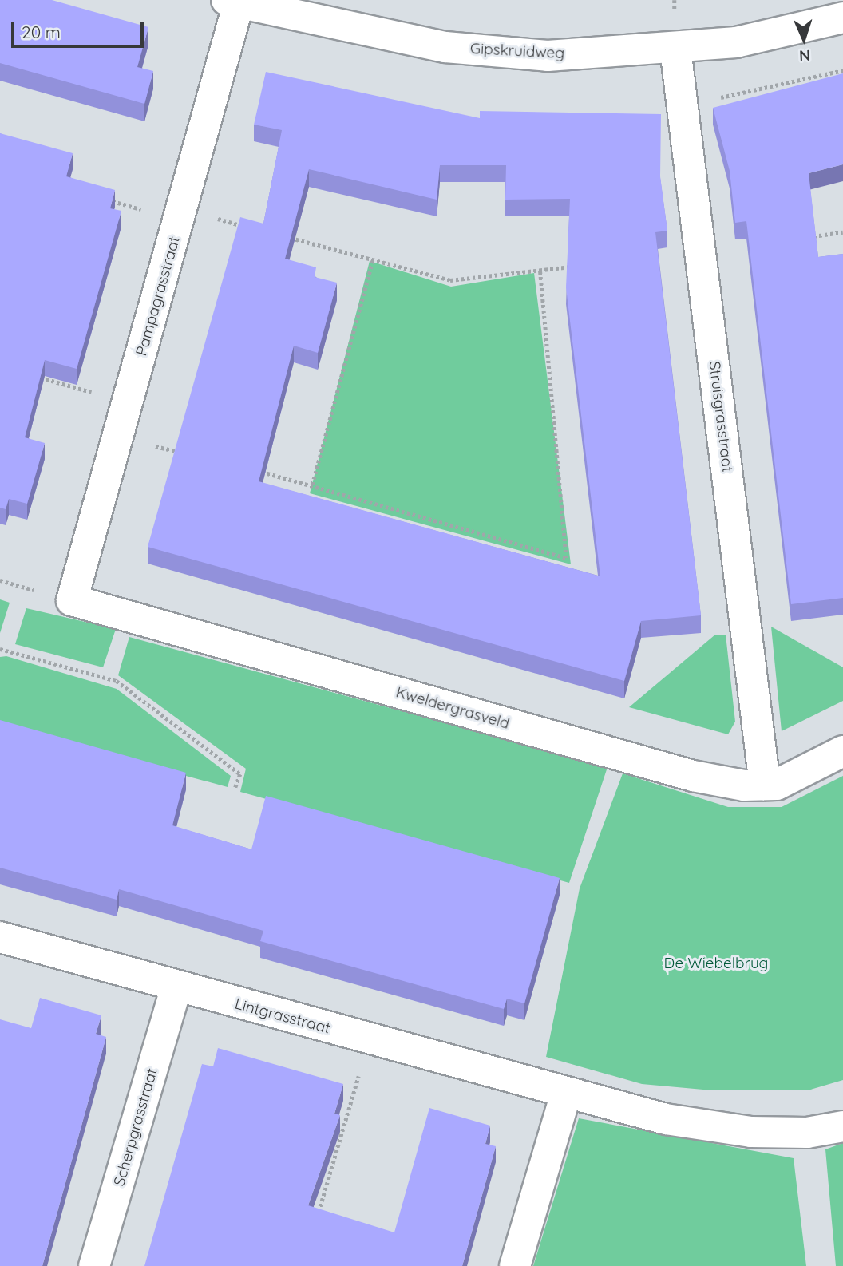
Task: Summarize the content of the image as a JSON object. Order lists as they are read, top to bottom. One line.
{"streets":{"street":["Gipskruidweg","Pampagrasstraat","Struisgrasstraat","Kweldergrasveld","Lintgrasstraat","Scherpgrasstraat"]},"crossings":[["Gipskruidweg","Pampagrasstraat"],["Gipskruidweg","Struisgrasstraat"],["Pampagrasstraat","Kweldergrasveld"],["Struisgrasstraat","Kweldergrasveld"],["Lintgrasstraat","Scherpgrasstraat"]],"parks":["De Wiebelbrug"],"scale_bar":"20 m","north":"bottom"}
